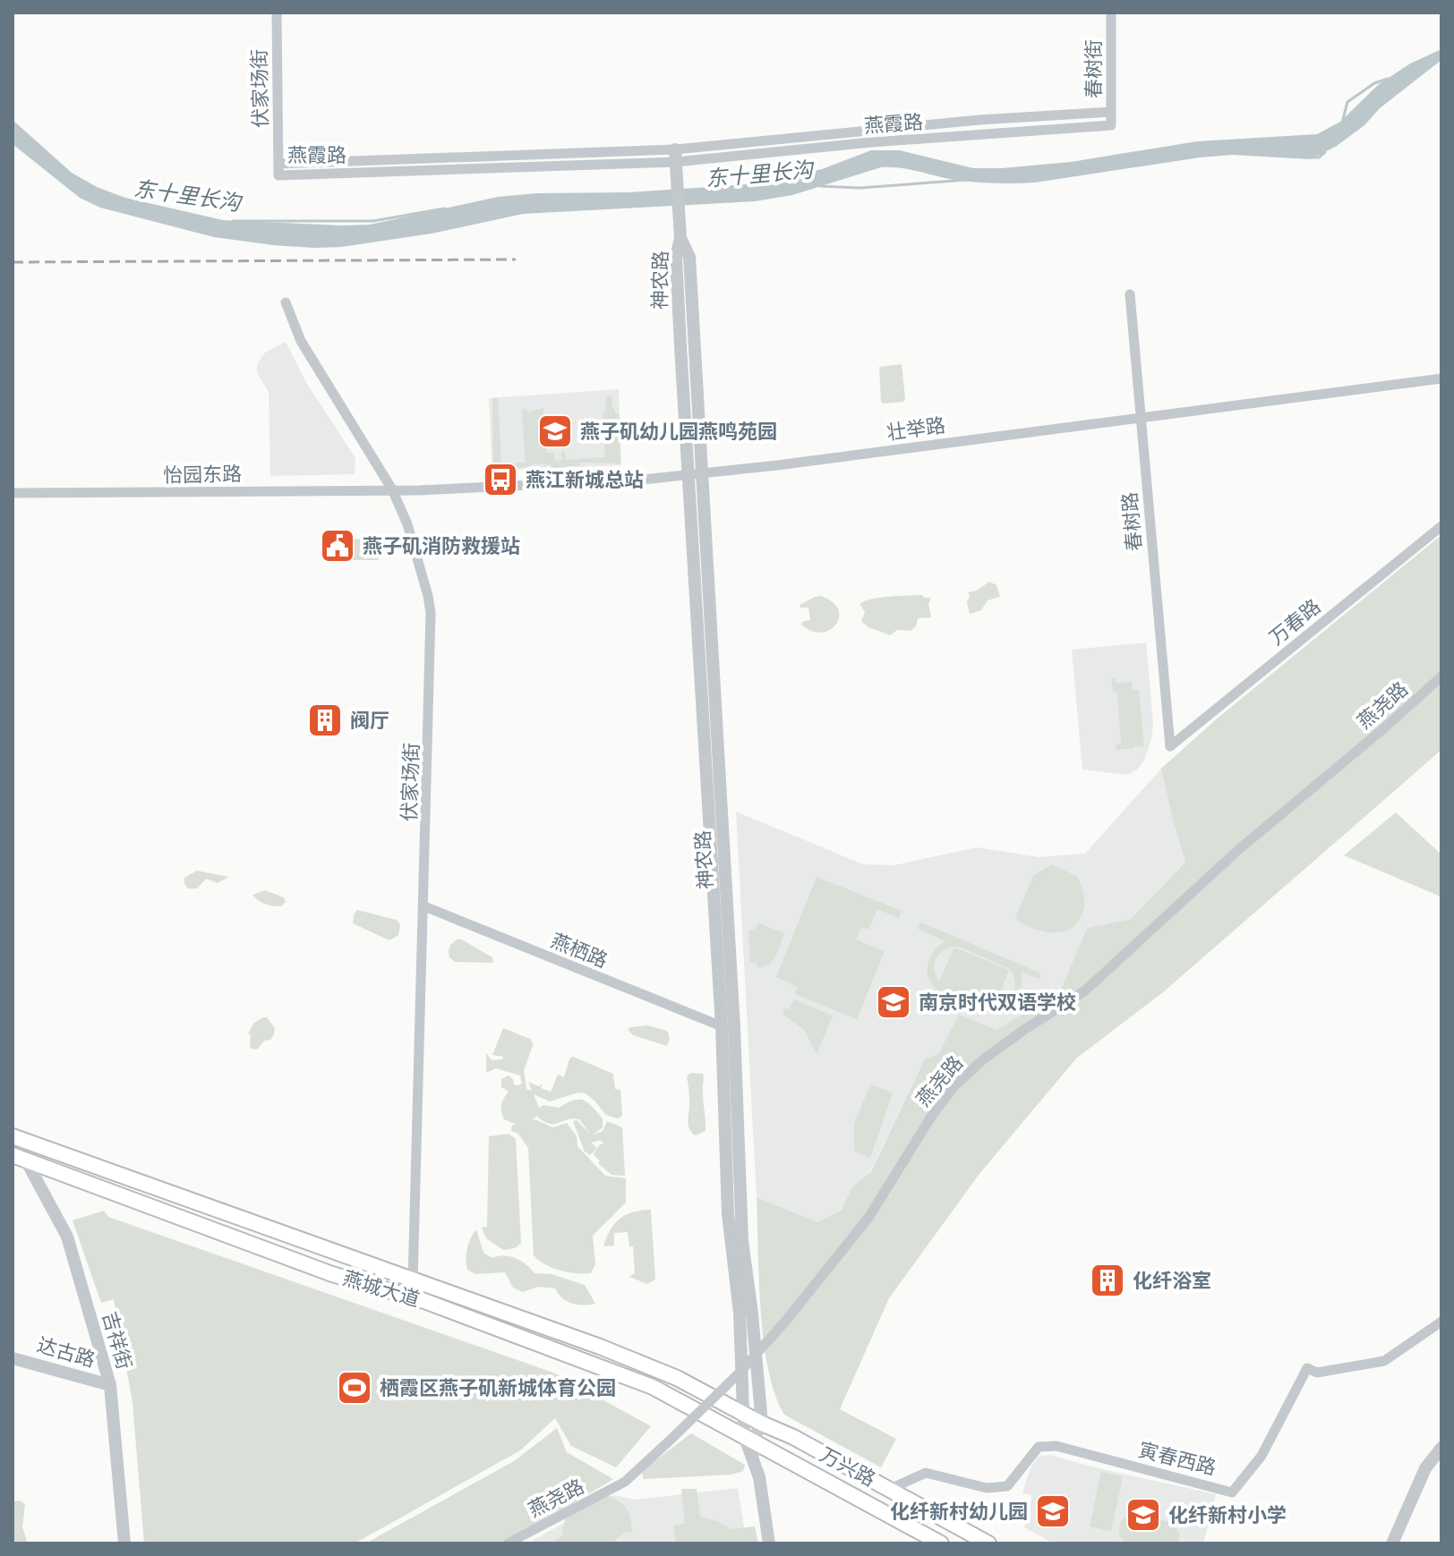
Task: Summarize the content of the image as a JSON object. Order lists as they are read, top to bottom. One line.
{"streets":{"main road":["燕城大道","万兴路"],"street":["春树街","伏家场街","燕霞路","神农路","壮举路","怡园东路","春树路","万春路","燕尧路","燕栖路","吉祥街","达古路","寅春西路"]},"crossings":[["春树街","燕霞路"],["伏家场街","燕霞路"],["伏家场街","壮举路"],["伏家场街","怡园东路"],["伏家场街","燕栖路"],["伏家场街","燕城大道"],["燕霞路","神农路"],["神农路","壮举路"],["神农路","燕栖路"],["神农路","燕城大道"],["神农路","万兴路"],["壮举路","怡园东路"],["壮举路","春树路"],["春树路","万春路"],["燕城大道","吉祥街"],["燕城大道","万兴路"],["吉祥街","达古路"],["寅春西路","万兴路"]],"water":["东十里长沟"],"places":{"school or university":["燕子矶幼儿园燕鸣苑园","南京时代双语学校","化纤新村幼儿园","化纤新村小学"],"bus stop":["燕江新城总站"],"public building":["燕子矶消防救援站"],"building":["阀厅","化纤浴室"],"sports":["栖霞区燕子矶新城体育公园"]}}
